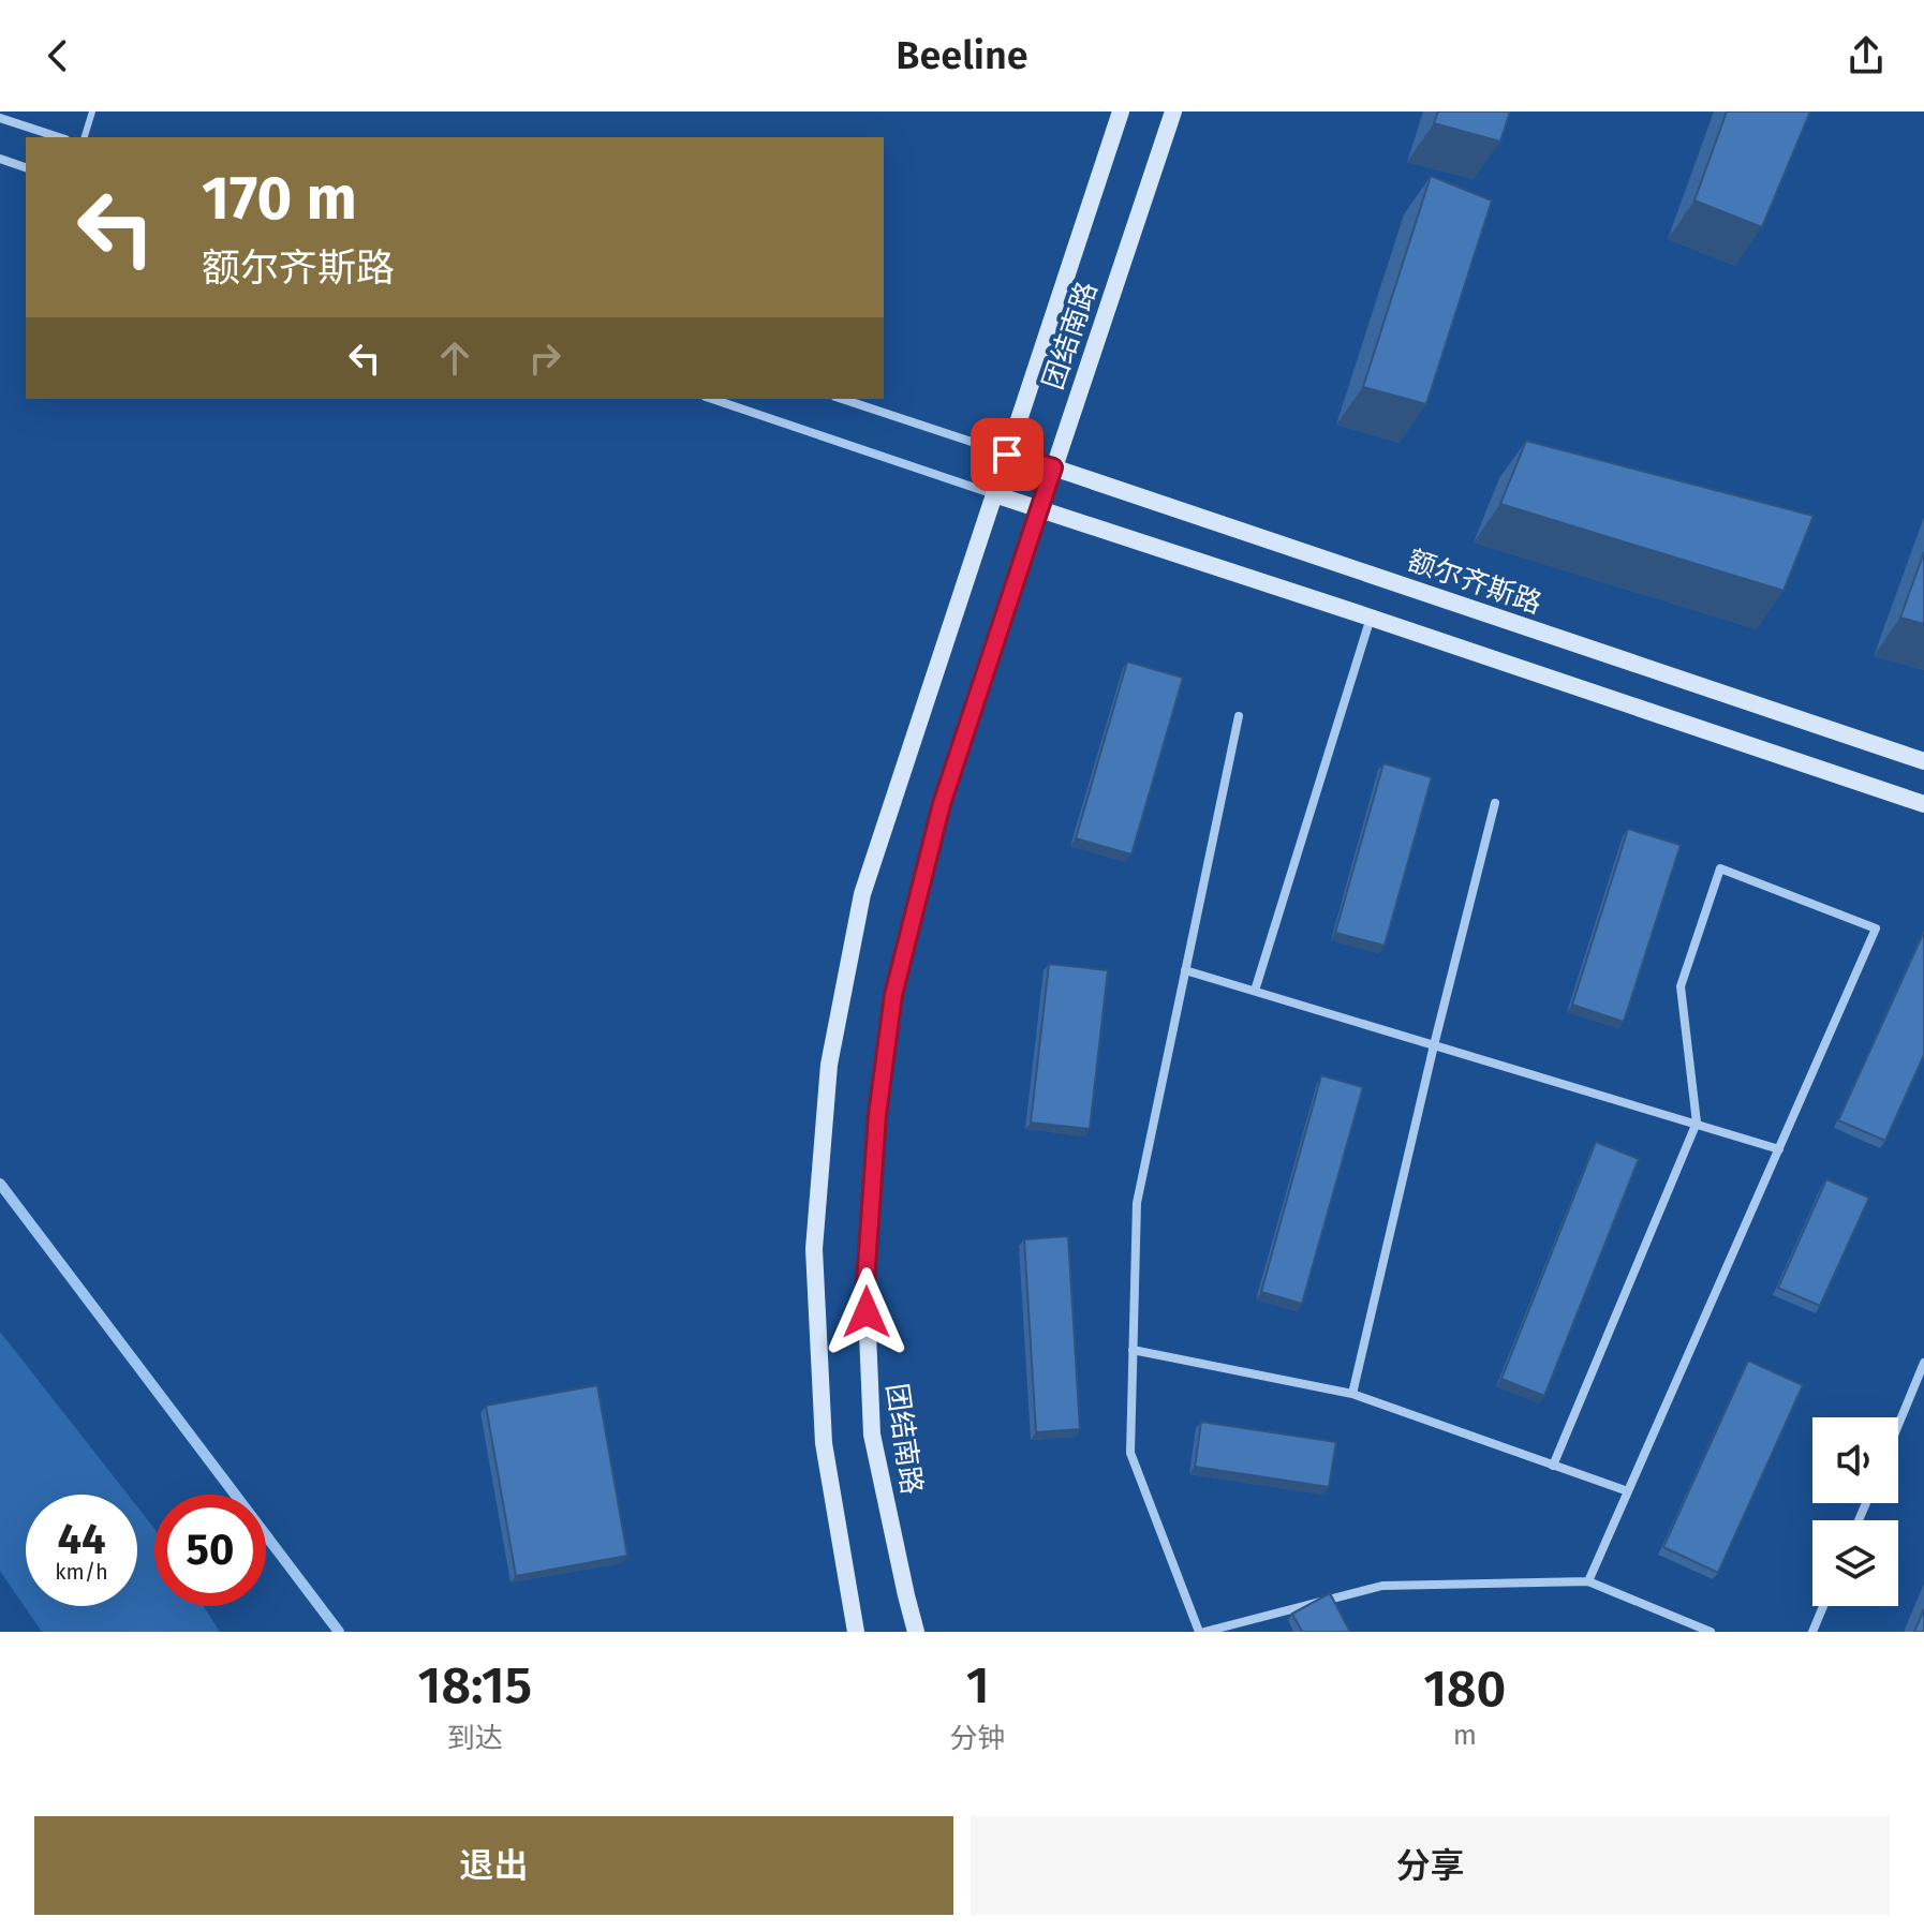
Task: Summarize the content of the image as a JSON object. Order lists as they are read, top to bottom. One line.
{"streets":{"main road":["团结南路","额尔齐斯路"]},"crossings":[["团结南路","额尔齐斯路"]],"page":{"header":"Beeline","turn":["170 m","额尔齐斯路"],"speed":"44 km/h","limit":"50","eta":["18:15","到达","1","分钟","180","m"],"buttons":["退出","分享"]}}
